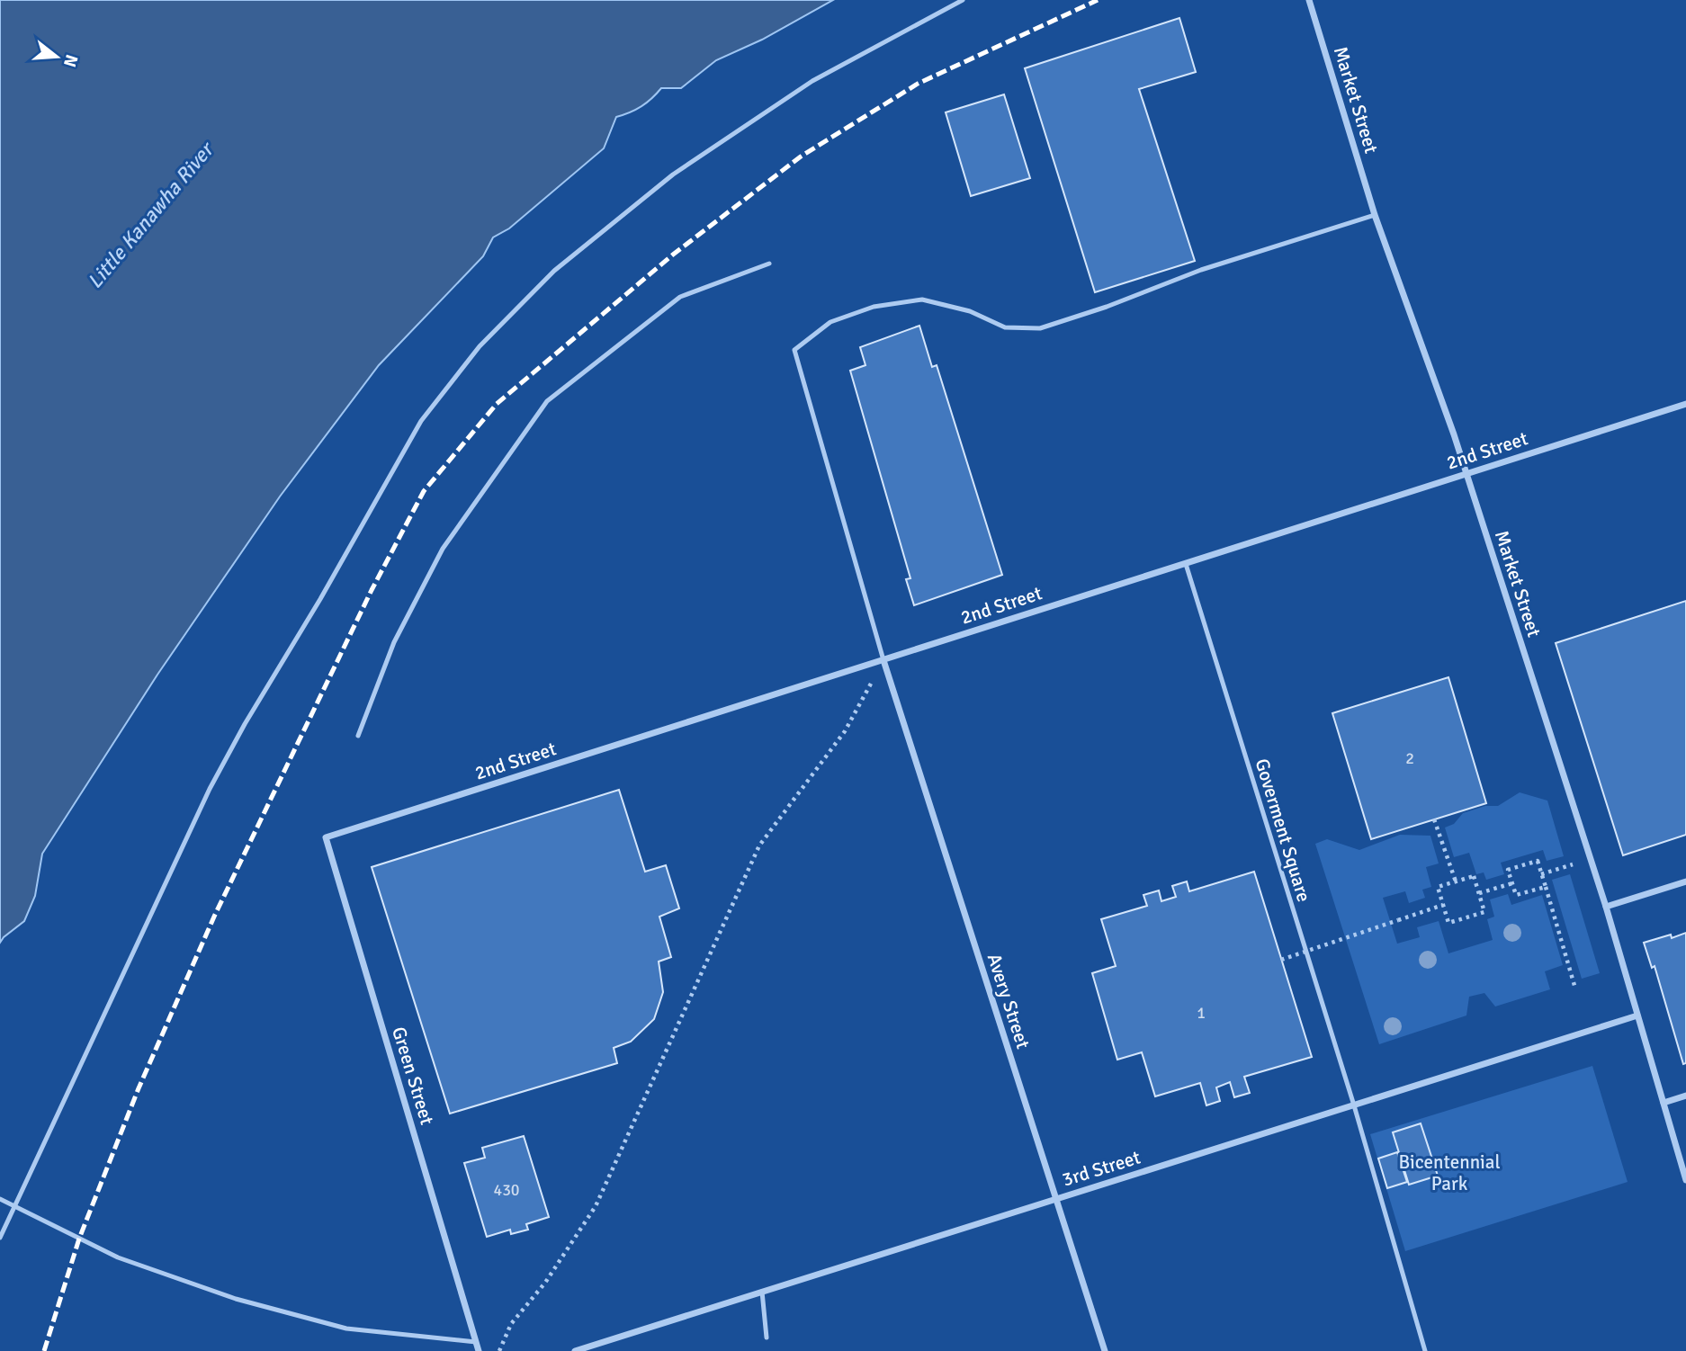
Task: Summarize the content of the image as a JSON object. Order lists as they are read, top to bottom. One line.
{"streets":{"street":["Market Street","2nd Street","Avery Street","Green Street","3rd Street"],"lane":["Goverment Square"]},"crossings":[["Market Street","2nd Street"],["Market Street","3rd Street"],["2nd Street","Goverment Square"],["2nd Street","Avery Street"],["2nd Street","Green Street"],["Goverment Square","3rd Street"],["Avery Street","3rd Street"]],"water":["Little Kanawha River"],"parks":["Bicentennial Park"],"house_numbers":["2","1","430"],"north":"right"}
